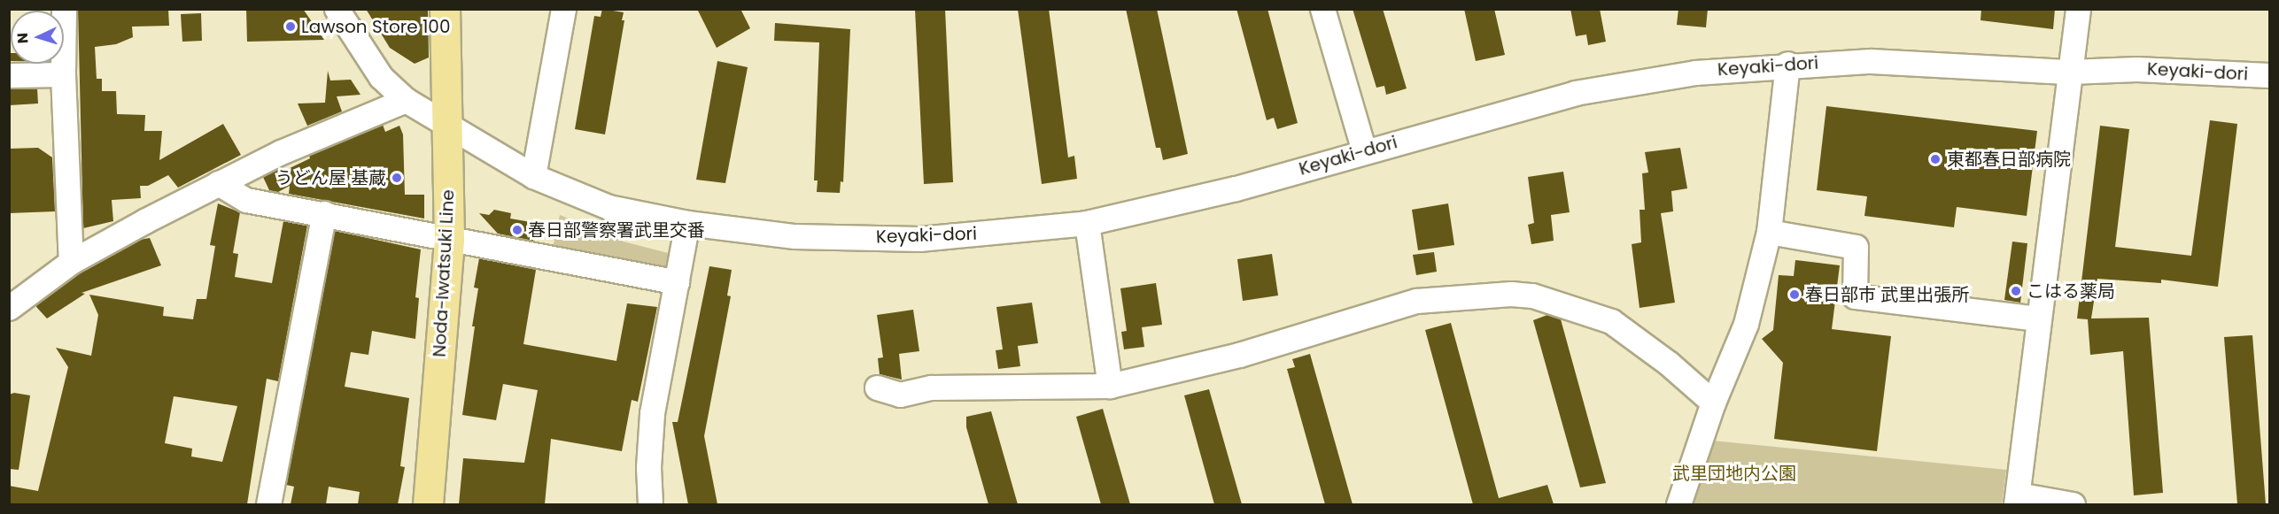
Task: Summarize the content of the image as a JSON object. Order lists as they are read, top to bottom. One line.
{"streets":{"main road":["Noda-Iwatsuki Line"],"street":["Keyaki-dori"]},"crossings":[["Keyaki-dori","Noda-Iwatsuki Line"]],"parks":["武里団地内公園"],"places":["Lawson Store 100","東都春日部病院","うどん屋 基蔵","春日部警察署武里交番","こはる薬局","春日部市 武里出張所"],"north":"left"}
